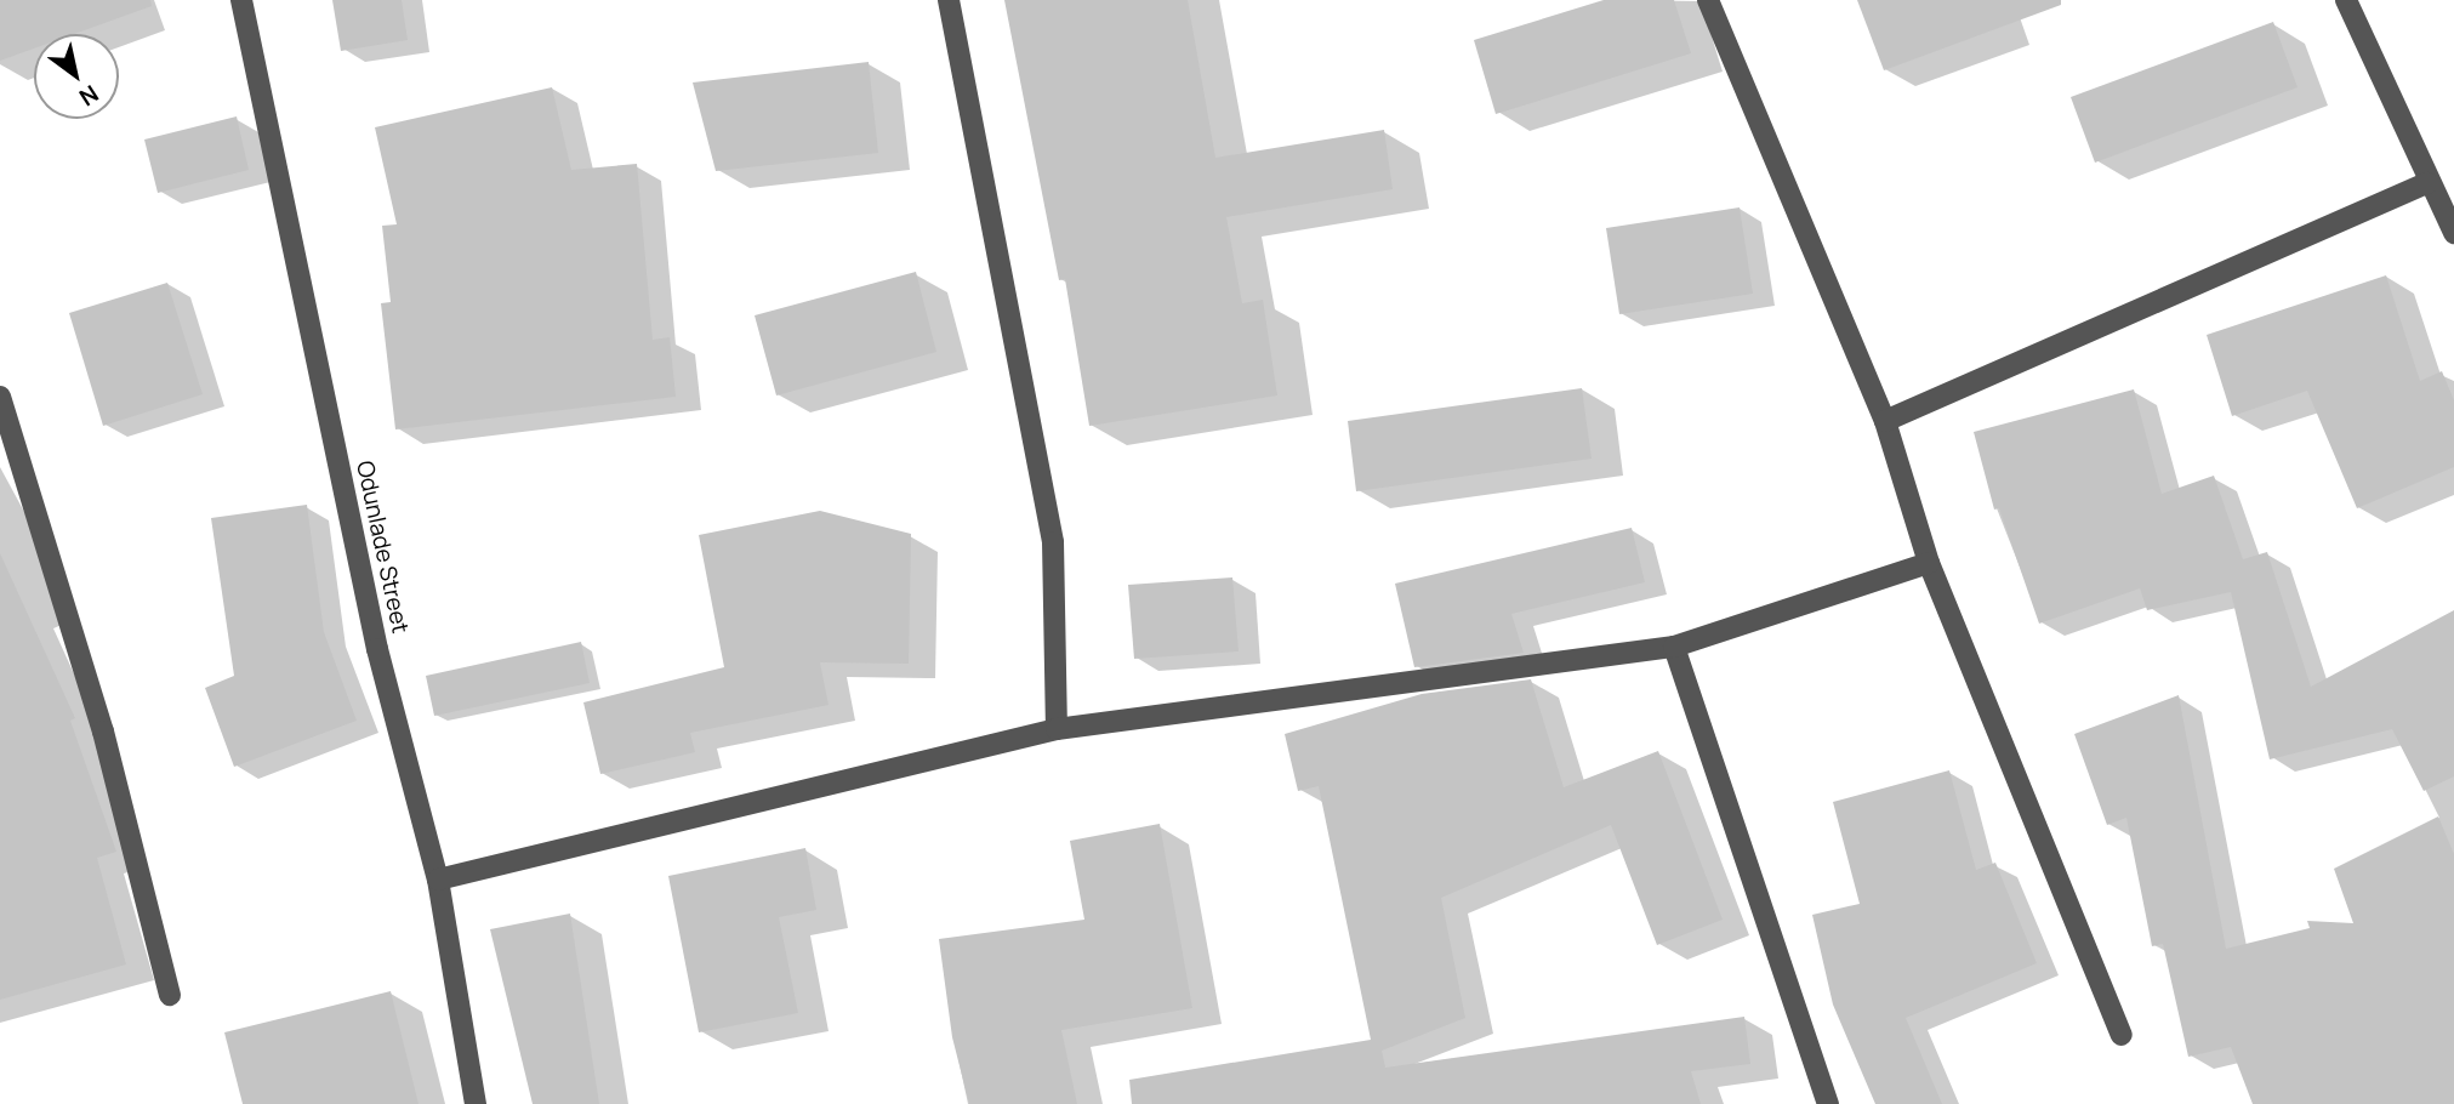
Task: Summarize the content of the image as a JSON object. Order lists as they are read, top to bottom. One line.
{"streets":{"street":["Odunlade Street"]},"north":"bottom right"}
